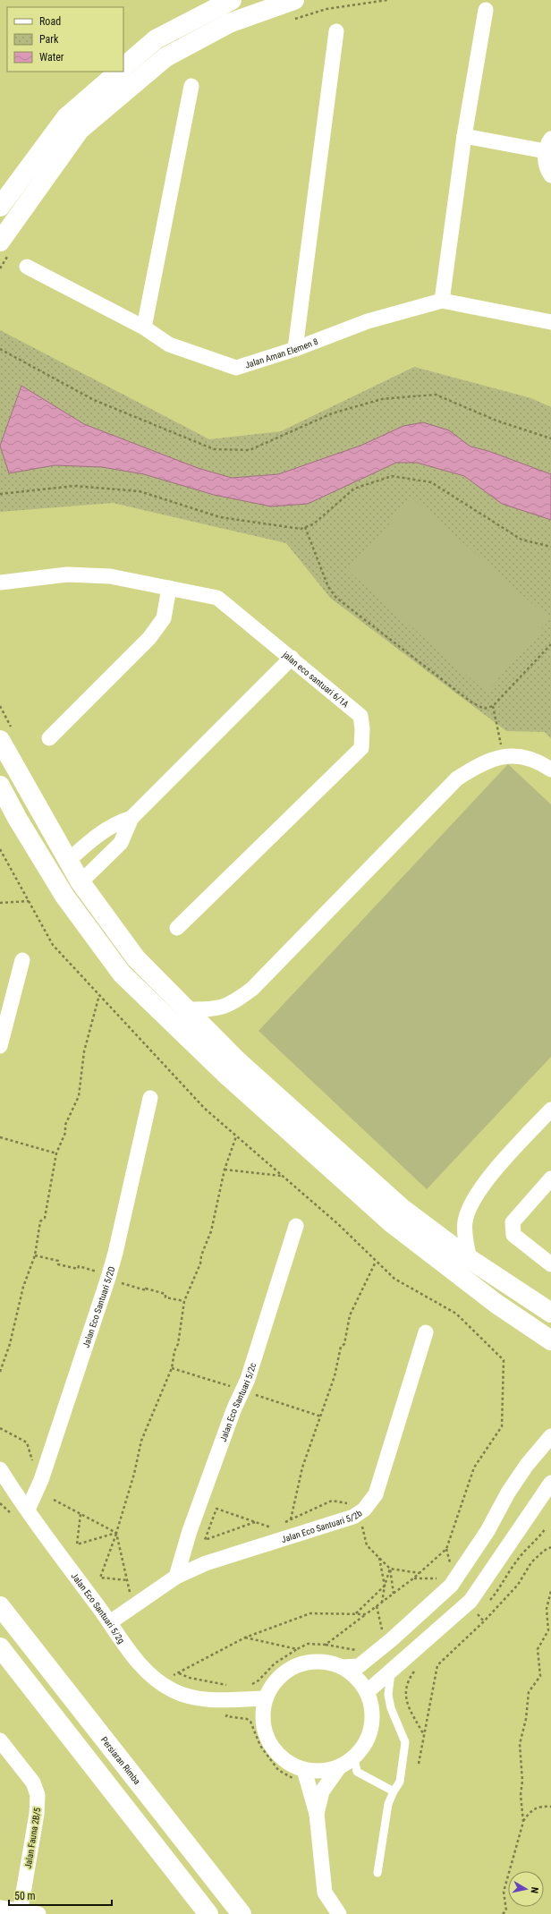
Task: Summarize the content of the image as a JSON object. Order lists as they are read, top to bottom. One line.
{"streets":{"street":["Jalan Aman Elemen 8","jalan eco santuari 6/1A","Jalan Eco Santuari 5/2D","Jalan Eco Santuari 5/2c","Jalan Eco Santuari 5/2b","Jalan Eco Santuari 5/2g","Persiaran Rimba","Jalan Fauna 2B/5"]},"crossings":[["Jalan Eco Santuari 5/2D","Jalan Eco Santuari 5/2g"],["Jalan Eco Santuari 5/2c","Jalan Eco Santuari 5/2b"],["Jalan Eco Santuari 5/2b","Jalan Eco Santuari 5/2g"]],"legend":["Road","Park","Water"],"scale_bar":"50 m","north":"right"}
